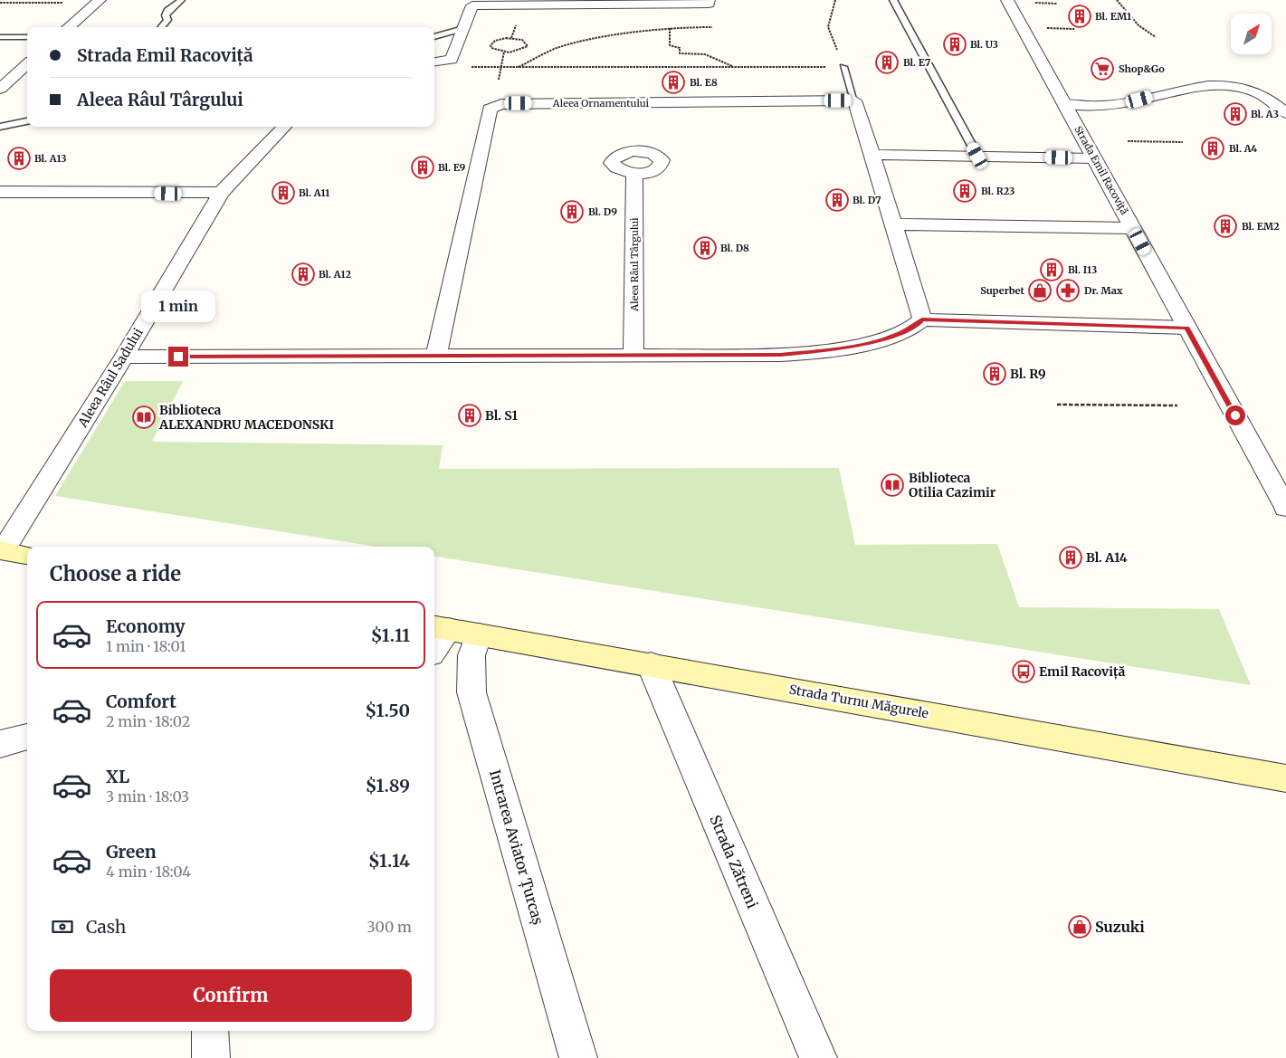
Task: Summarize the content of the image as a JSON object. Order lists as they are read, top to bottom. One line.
{"streets":{"main road":["Strada Turnu Măgurele"],"street":["Aleea Ornamentului","Strada Emil Racoviță","Aleea Râul Târgului","Aleea Râul Sadului","Intrarea Aviator Țurcaș","Strada Zătreni"]},"crossings":[["Strada Turnu Măgurele","Intrarea Aviator Țurcaș"],["Strada Turnu Măgurele","Strada Zătreni"]],"places":{"building":["Bl. EM1","Bl. U3","Bl. E7","Bl. E8","Bl. A3","Bl. A4","Bl. A13","Bl. E9","Bl. R23","Bl. A11","Bl. D7","Bl. D9","Bl. EM2","Bl. D8","Bl. I13","Bl. A12","Bl. R9","Bl. S1","Bl. A14"],"supermarket":["Shop&Go"],"shop":["Superbet","Suzuki"],"pharmacy":["Dr. Max"],"library":["Biblioteca ALEXANDRU MACEDONSKI","Biblioteca Otilia Cazimir"],"bus stop":["Emil Racoviță"]},"north":"top right","page":{"banner":["Strada Emil Racoviță","Aleea Râul Târgului"],"bubble":"1 min","heading":"Choose a ride","list":[{"name":"Economy","note":"1 min · 18:01","value":"$1.11"},{"name":"Comfort","note":"2 min · 18:02","value":"$1.50"},{"name":"XL","note":"3 min · 18:03","value":"$1.89"},{"name":"Green","note":"4 min · 18:04","value":"$1.14"}],"pay":["Cash","300 m"],"buttons":"Confirm"}}
